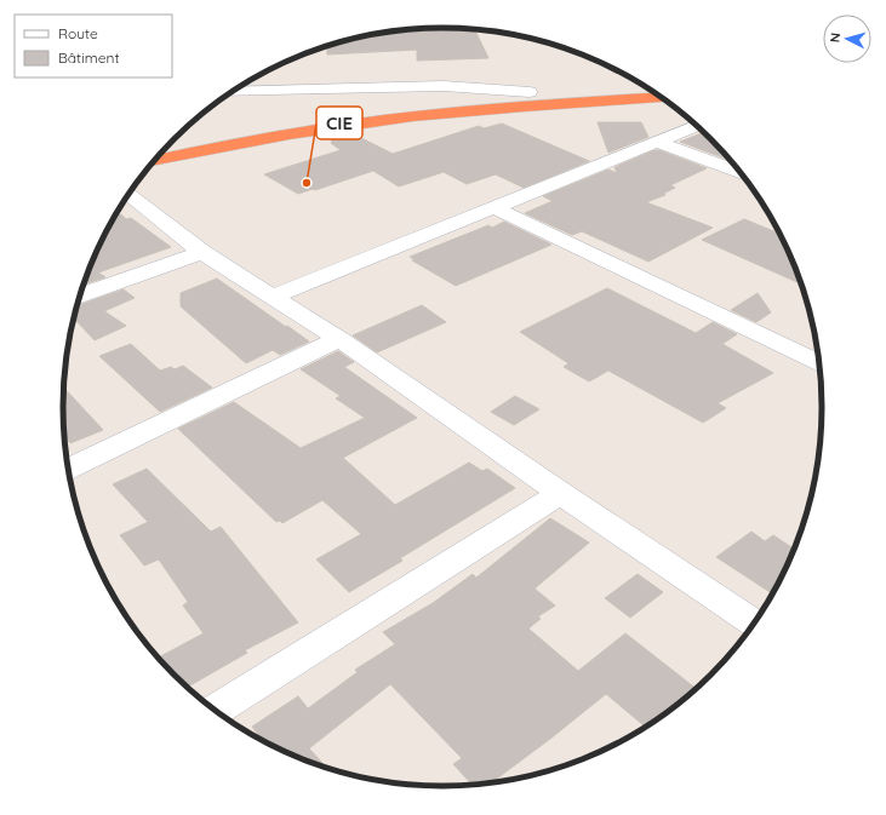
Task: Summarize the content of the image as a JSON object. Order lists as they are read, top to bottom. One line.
{"places":["CIE"],"legend":["Route","Bâtiment"],"north":"left"}
